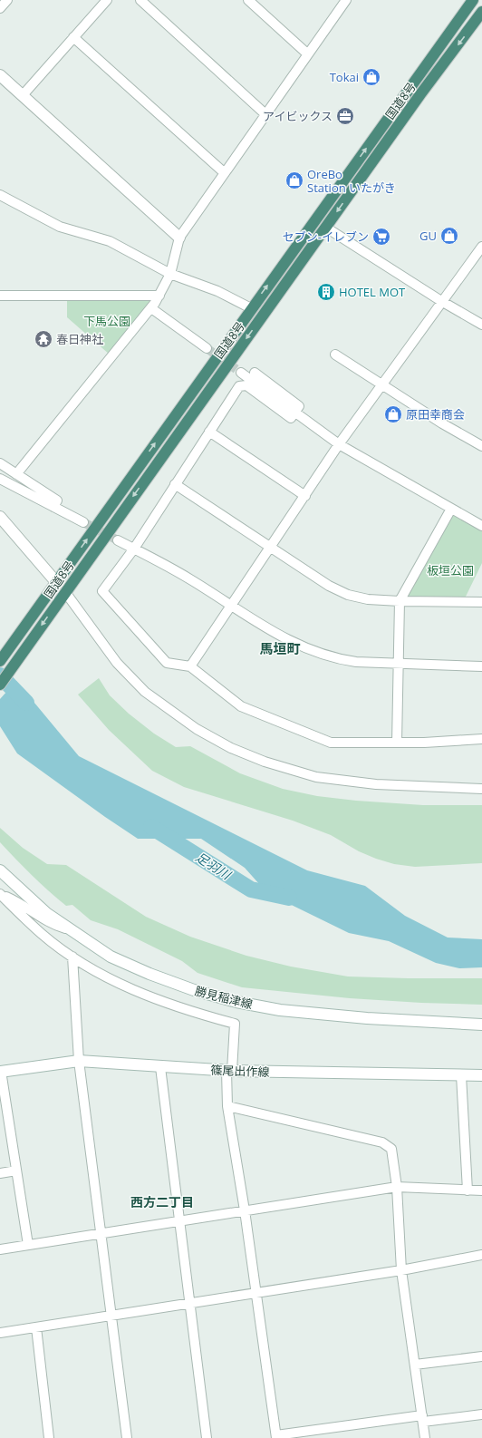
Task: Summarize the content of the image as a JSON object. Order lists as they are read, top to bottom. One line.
{"streets":{"highway":["国道8号"],"main road":["勝見稲津線","篠尾出作線"]},"districts":["馬垣町","西方二丁目"],"water":["足羽川"],"parks":["下馬公園","板垣公園"],"places":{"shop":["Tokai","OreBo Station いたがき","GU","原田幸商会"],"office":["アイビックス"],"supermarket":["セブン-イレブン"],"building":["HOTEL MOT"],"temple":["春日神社"]}}
